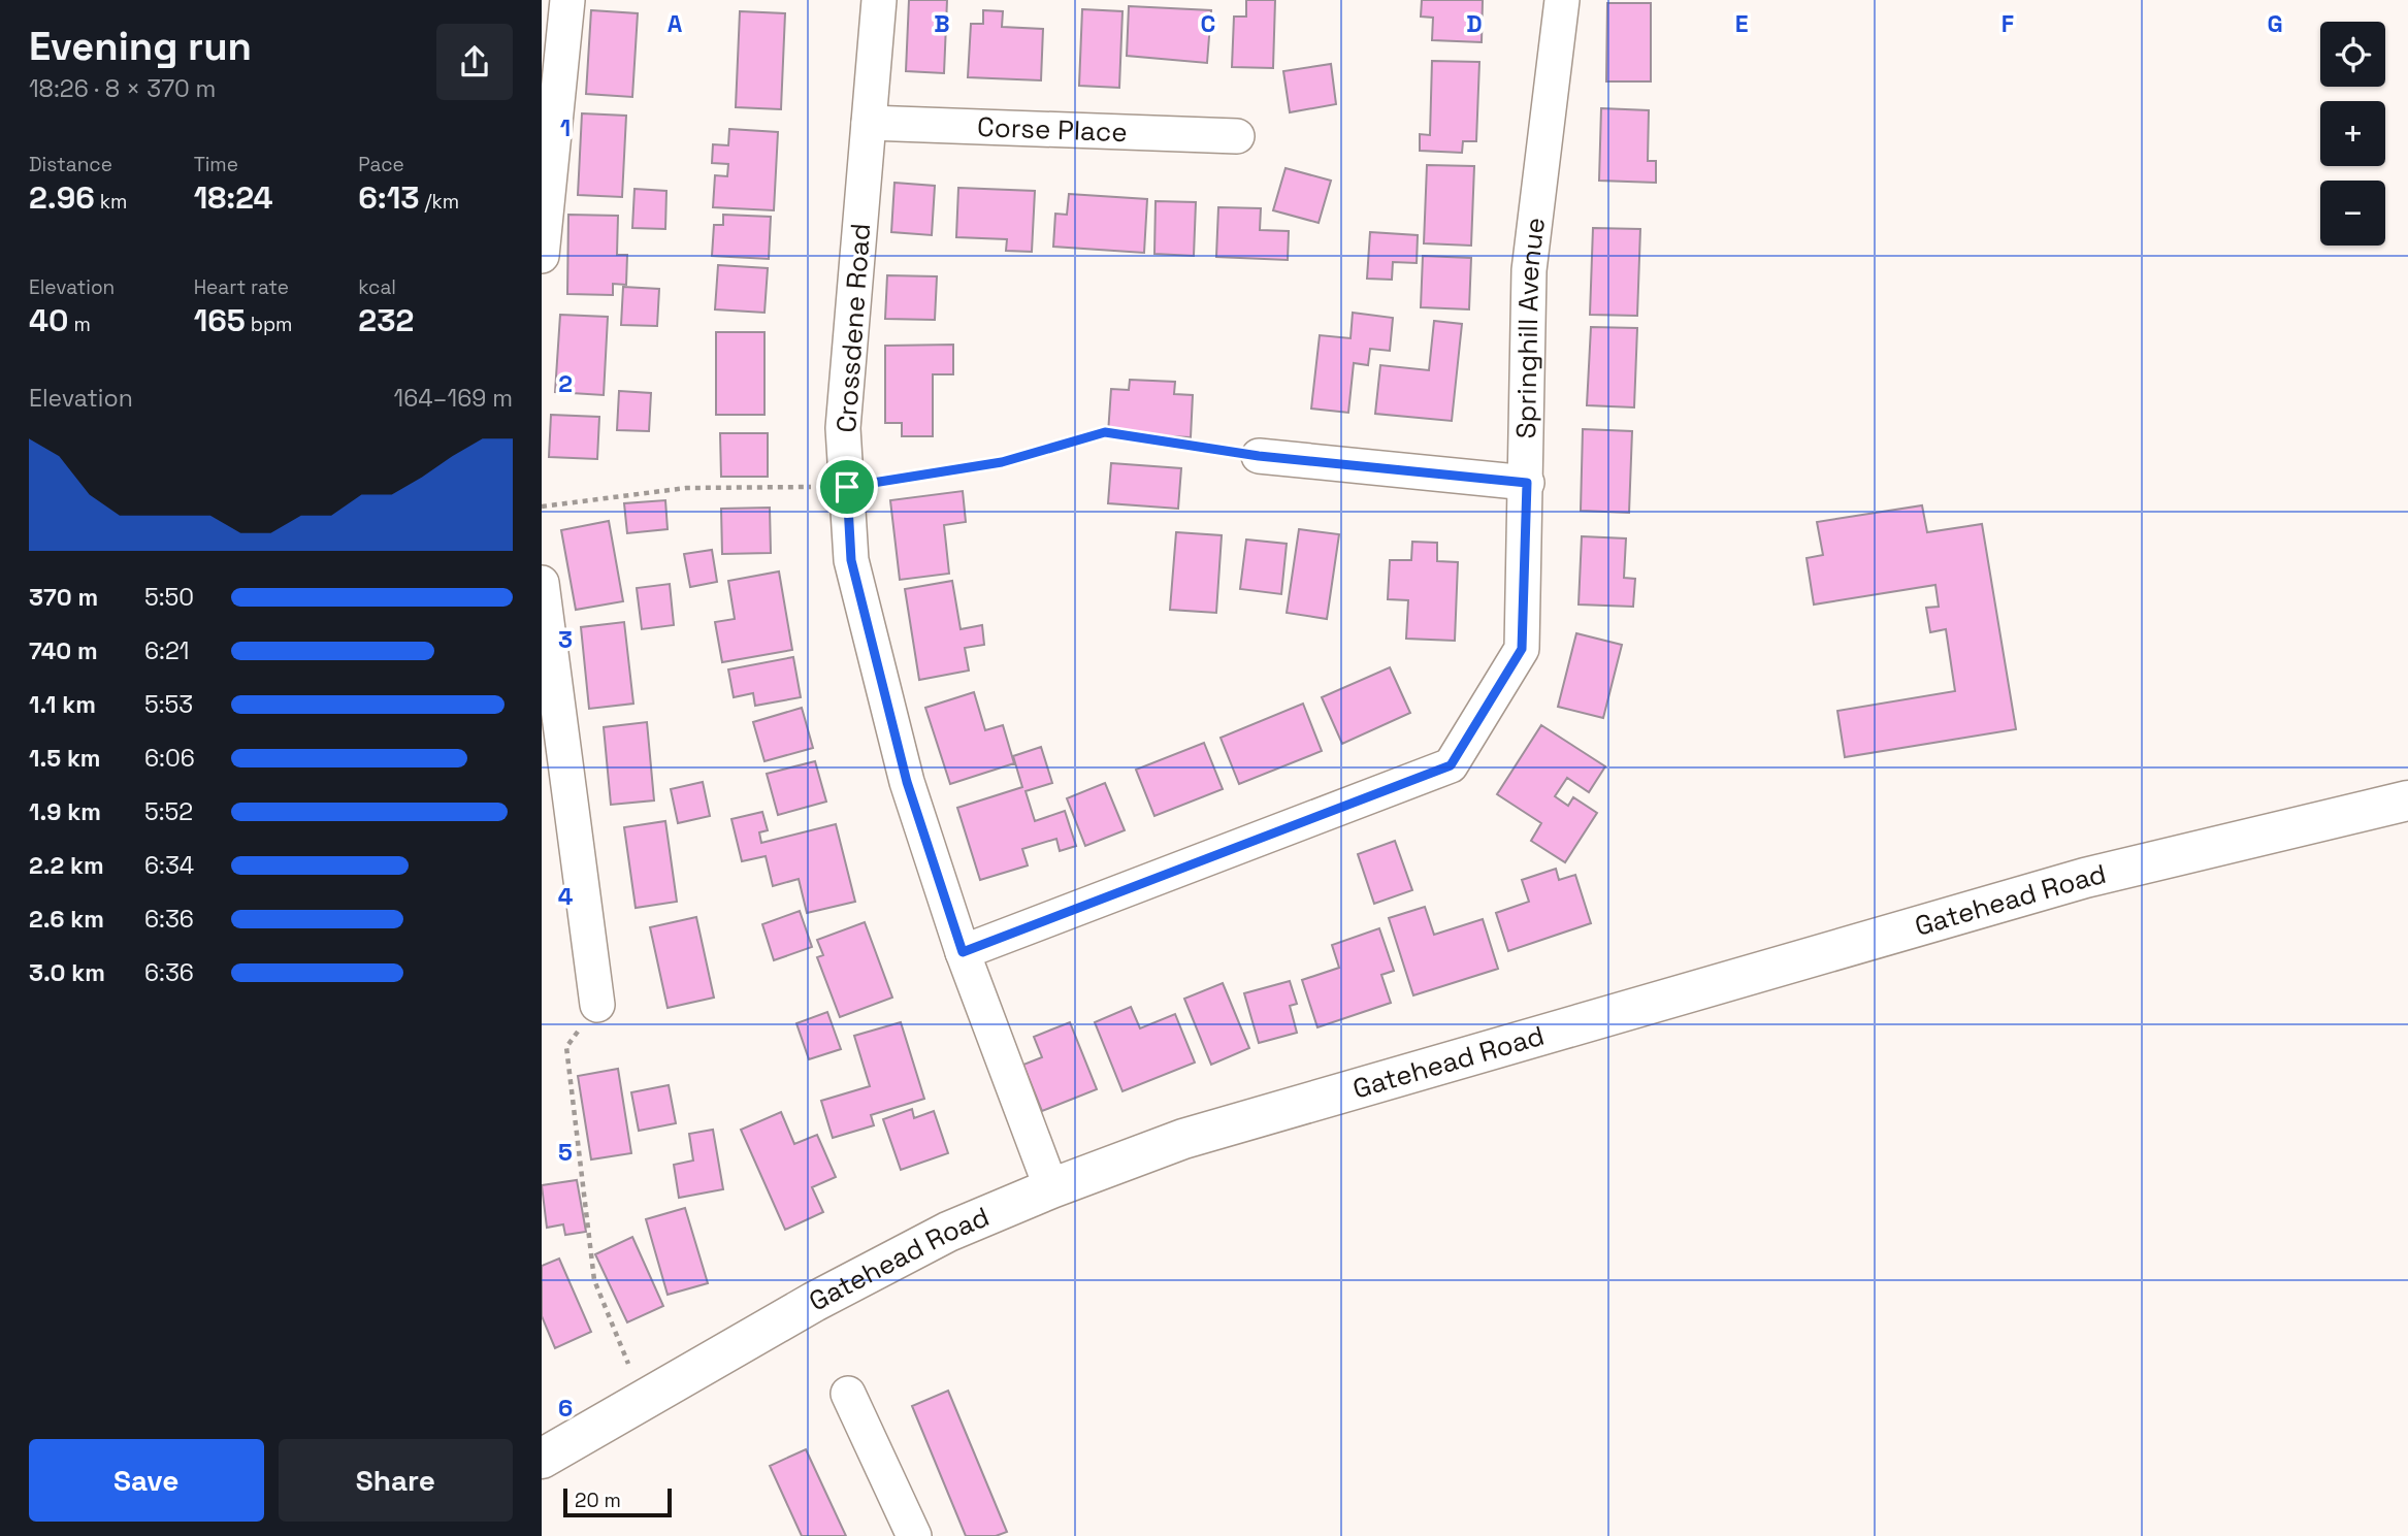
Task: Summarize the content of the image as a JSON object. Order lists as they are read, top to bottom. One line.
{"streets":{"main road":["Gatehead Road"],"street":["Corse Place","Crossdene Road","Springhill Avenue"]},"crossings":[["Corse Place","Crossdene Road"],["Crossdene Road","Springhill Avenue"],["Crossdene Road","Gatehead Road"]],"scale_bar":"20 m","page":{"heading":["Evening run","18:26 · 8 × 370 m"],"map_buttons":["+","−"],"stats":[["Distance","2.96 km"],["Time","18:24"],["Pace","6:13 /km"],["Elevation","40 m"],["Heart rate","165 bpm"],["kcal","232"]],"chart":["Elevation","164–169 m"],"list":[{"name":"370 m","note":"5:50"},{"name":"740 m","note":"6:21"},{"name":"1.1 km","note":"5:53"},{"name":"1.5 km","note":"6:06"},{"name":"1.9 km","note":"5:52"},{"name":"2.2 km","note":"6:34"},{"name":"2.6 km","note":"6:36"},{"name":"3.0 km","note":"6:36"}],"buttons":["Save","Share"],"scale":"20 m"},"grid":{"columns":["A","B","C","D","E","F","G"],"rows":["1","2","3","4","5","6"]}}
